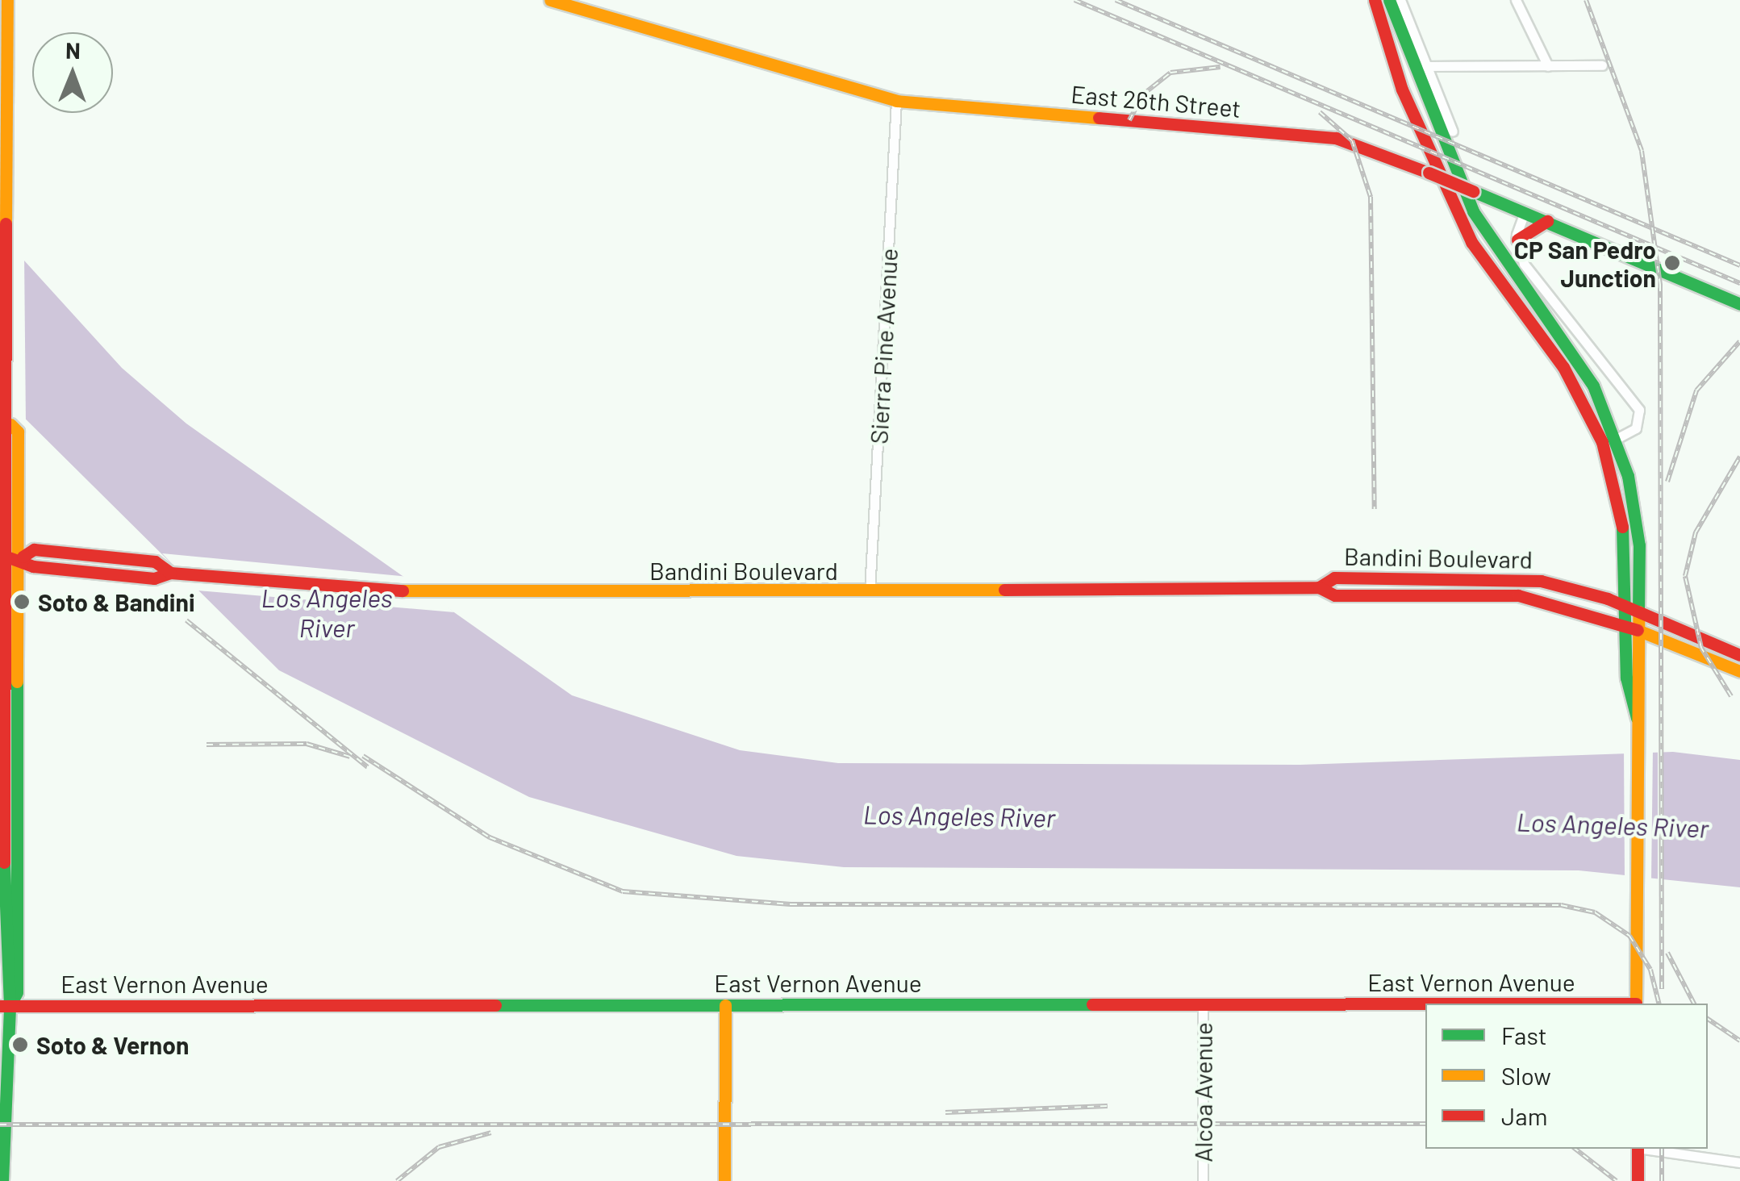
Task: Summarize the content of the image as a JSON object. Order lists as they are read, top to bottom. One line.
{"streets":{"main road":["East 26th Street","Bandini Boulevard","East Vernon Avenue"],"street":["Sierra Pine Avenue","Alcoa Avenue"]},"crossings":[["East 26th Street","Sierra Pine Avenue"],["Sierra Pine Avenue","Bandini Boulevard"],["East Vernon Avenue","Alcoa Avenue"]],"water":["Los Angeles River"],"places":["CP San Pedro Junction","Soto & Bandini","Soto & Vernon"],"legend":["Fast","Slow","Jam"],"north":"top"}
